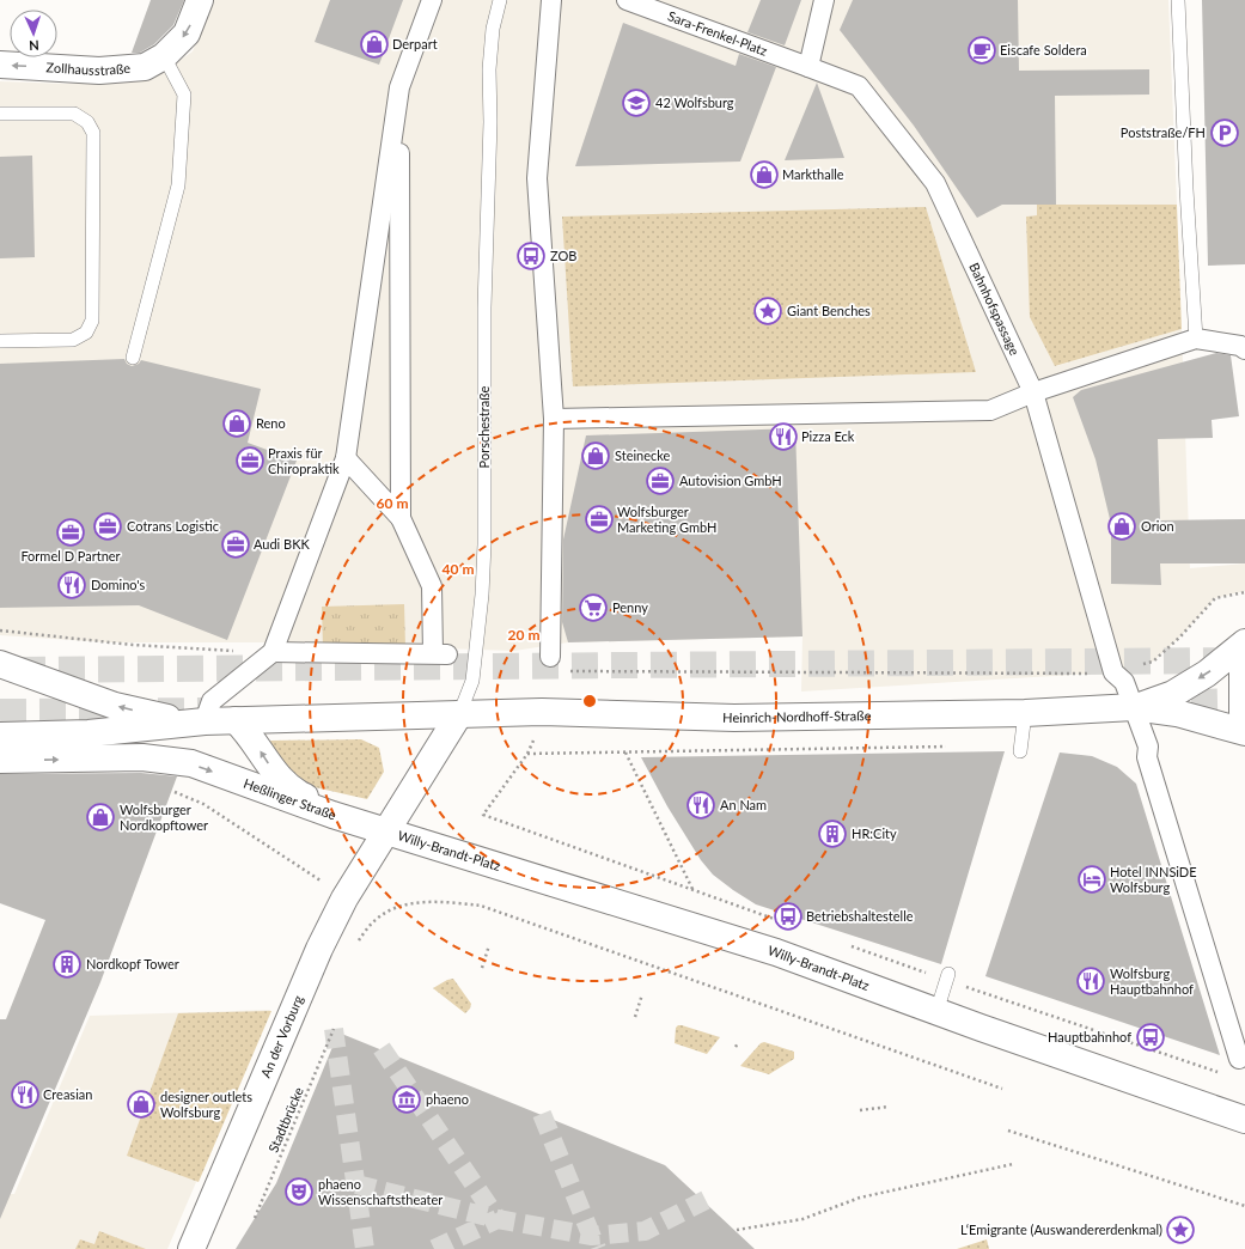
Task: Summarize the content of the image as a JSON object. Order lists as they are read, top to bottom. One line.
{"streets":{"street":["Sara-Frenkel-Platz","Zollhausstraße","Bahnhofspassage","Porschestraße","Heinrich-Nordhoff-Straße","Heßlinger Straße","Willy-Brandt-Platz","An der Vorburg"],"path":["Stadtbrücke"]},"crossings":[["Sara-Frenkel-Platz","Bahnhofspassage"],["Bahnhofspassage","Heinrich-Nordhoff-Straße"],["Porschestraße","Heinrich-Nordhoff-Straße"],["Porschestraße","Heßlinger Straße"],["Porschestraße","Willy-Brandt-Platz"],["Porschestraße","An der Vorburg"],["Heßlinger Straße","Willy-Brandt-Platz"],["Heßlinger Straße","An der Vorburg"],["Willy-Brandt-Platz","An der Vorburg"]],"one_way":["Zollhausstraße"],"places":{"shop":["Derpart","Markthalle","Reno","Steinecke","Orion","Wolfsburger Nordkopftower","designer outlets Wolfsburg"],"cafe":["Eiscafe Soldera"],"school or university":["42 Wolfsburg"],"parking":["Poststraße/FH"],"bus stop":["ZOB","Betriebshaltestelle","Hauptbahnhof"],"place":["Giant Benches","L‘Emigrante (Auswandererdenkmal)"],"restaurant":["Pizza Eck","Domino's","An Nam","Wolfsburg Hauptbahnhof","Creasian"],"office":["Praxis für Chiropraktik","Autovision GmbH","Wolfsburger Marketing GmbH","Cotrans Logistic","Formel D Partner","Audi BKK"],"supermarket":["Penny"],"building":["HR:City","Nordkopf Tower"],"hotel":["Hotel INNSiDE Wolfsburg"],"museum":["phaeno"],"theatre":["phaeno Wissenschaftstheater"]},"north":"bottom","rings":["60 m","40 m","20 m"]}
